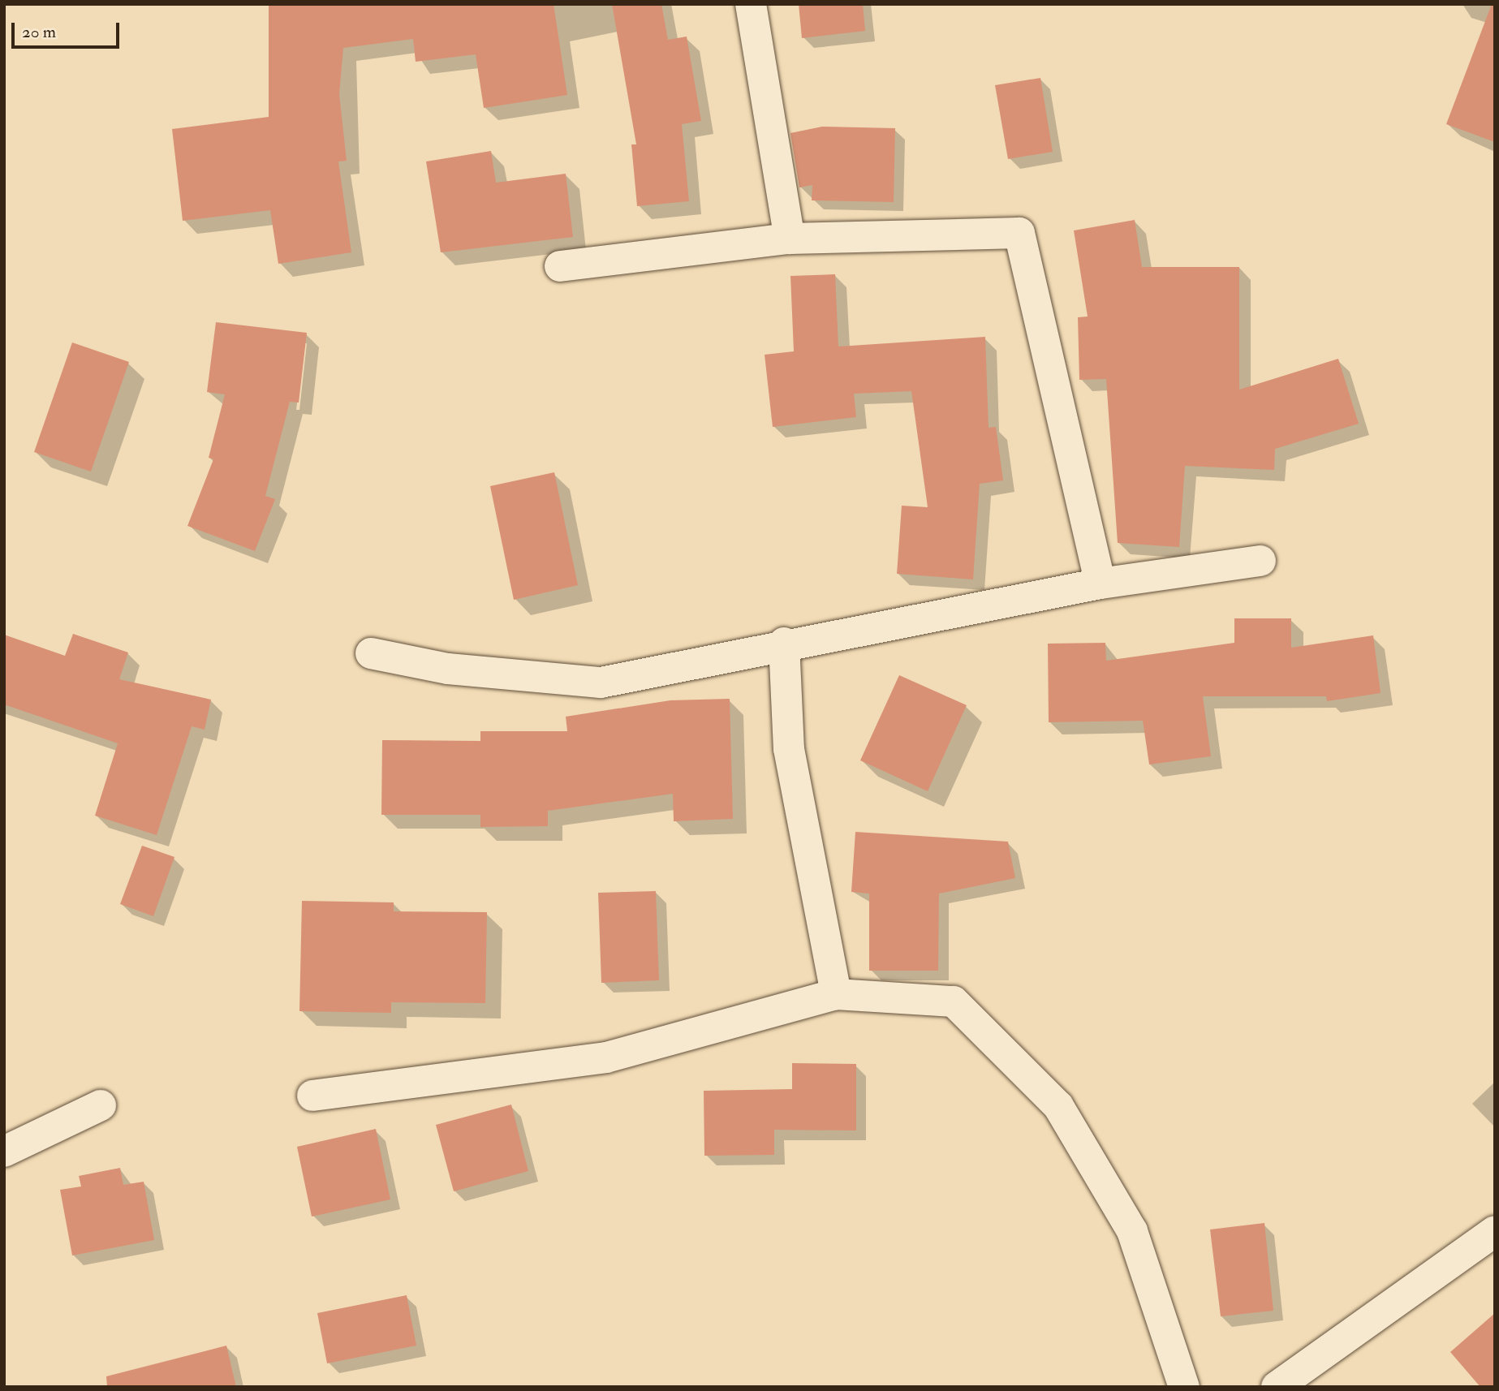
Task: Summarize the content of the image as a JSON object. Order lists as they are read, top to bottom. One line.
{"scale_bar":"20 m"}
